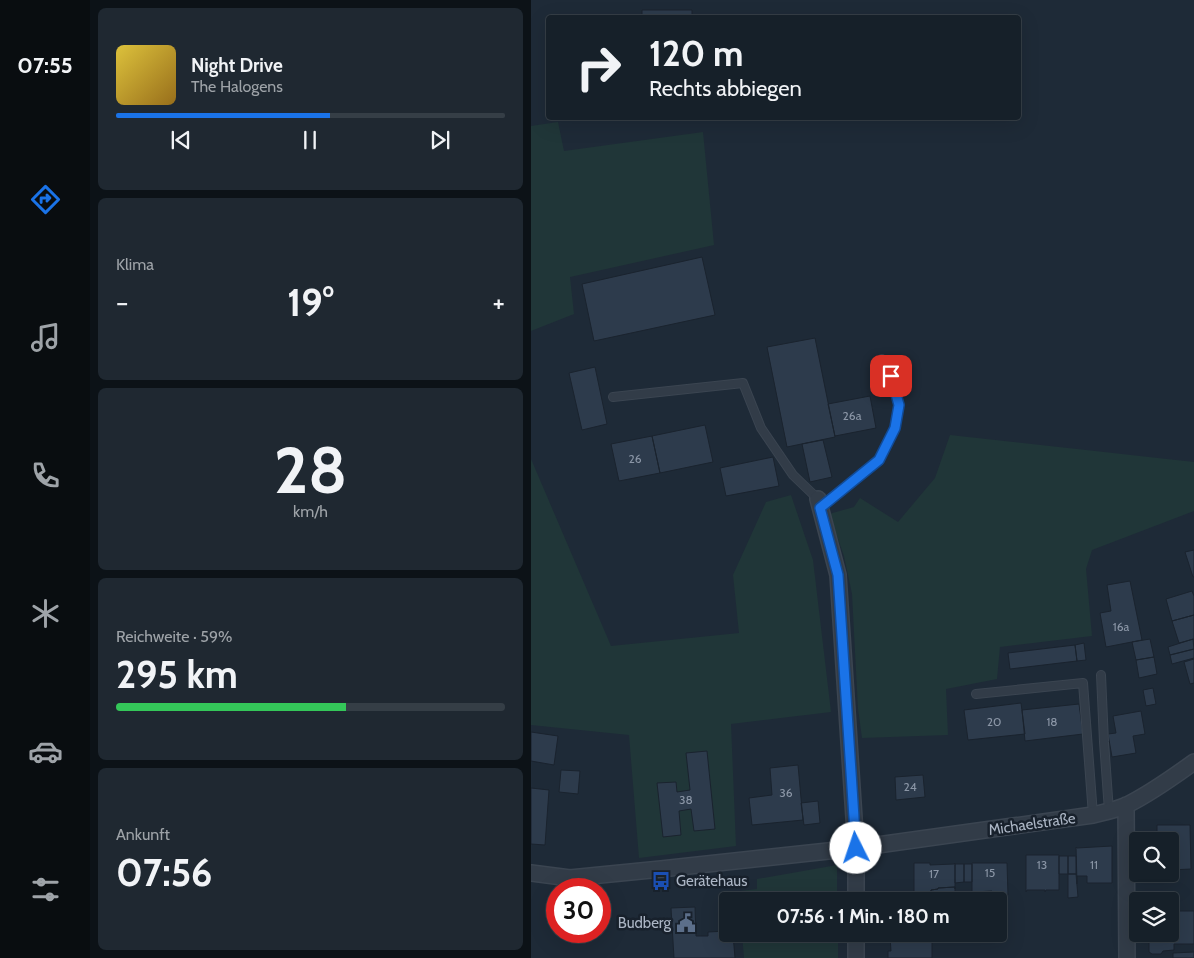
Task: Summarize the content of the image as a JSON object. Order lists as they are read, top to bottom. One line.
{"streets":{"street":["Michaelstraße"]},"places":{"bus stop":["Gerätehaus"],"public building":["Budberg"]},"house_numbers":["26a","26","16a","20","18","24","36","38","13","11","15","17"],"page":{"tabs":"07:55","turn":["120 m","Rechts abbiegen"],"song":["Night Drive","The Halogens"],"tile":["Klima",["28","km/h"],["Reichweite · 59%","295 km"],["Ankunft","07:56"]],"heat":["−","19°","+"],"limit":"30","trip":"07:56 · 1 Min. · 180 m"}}
